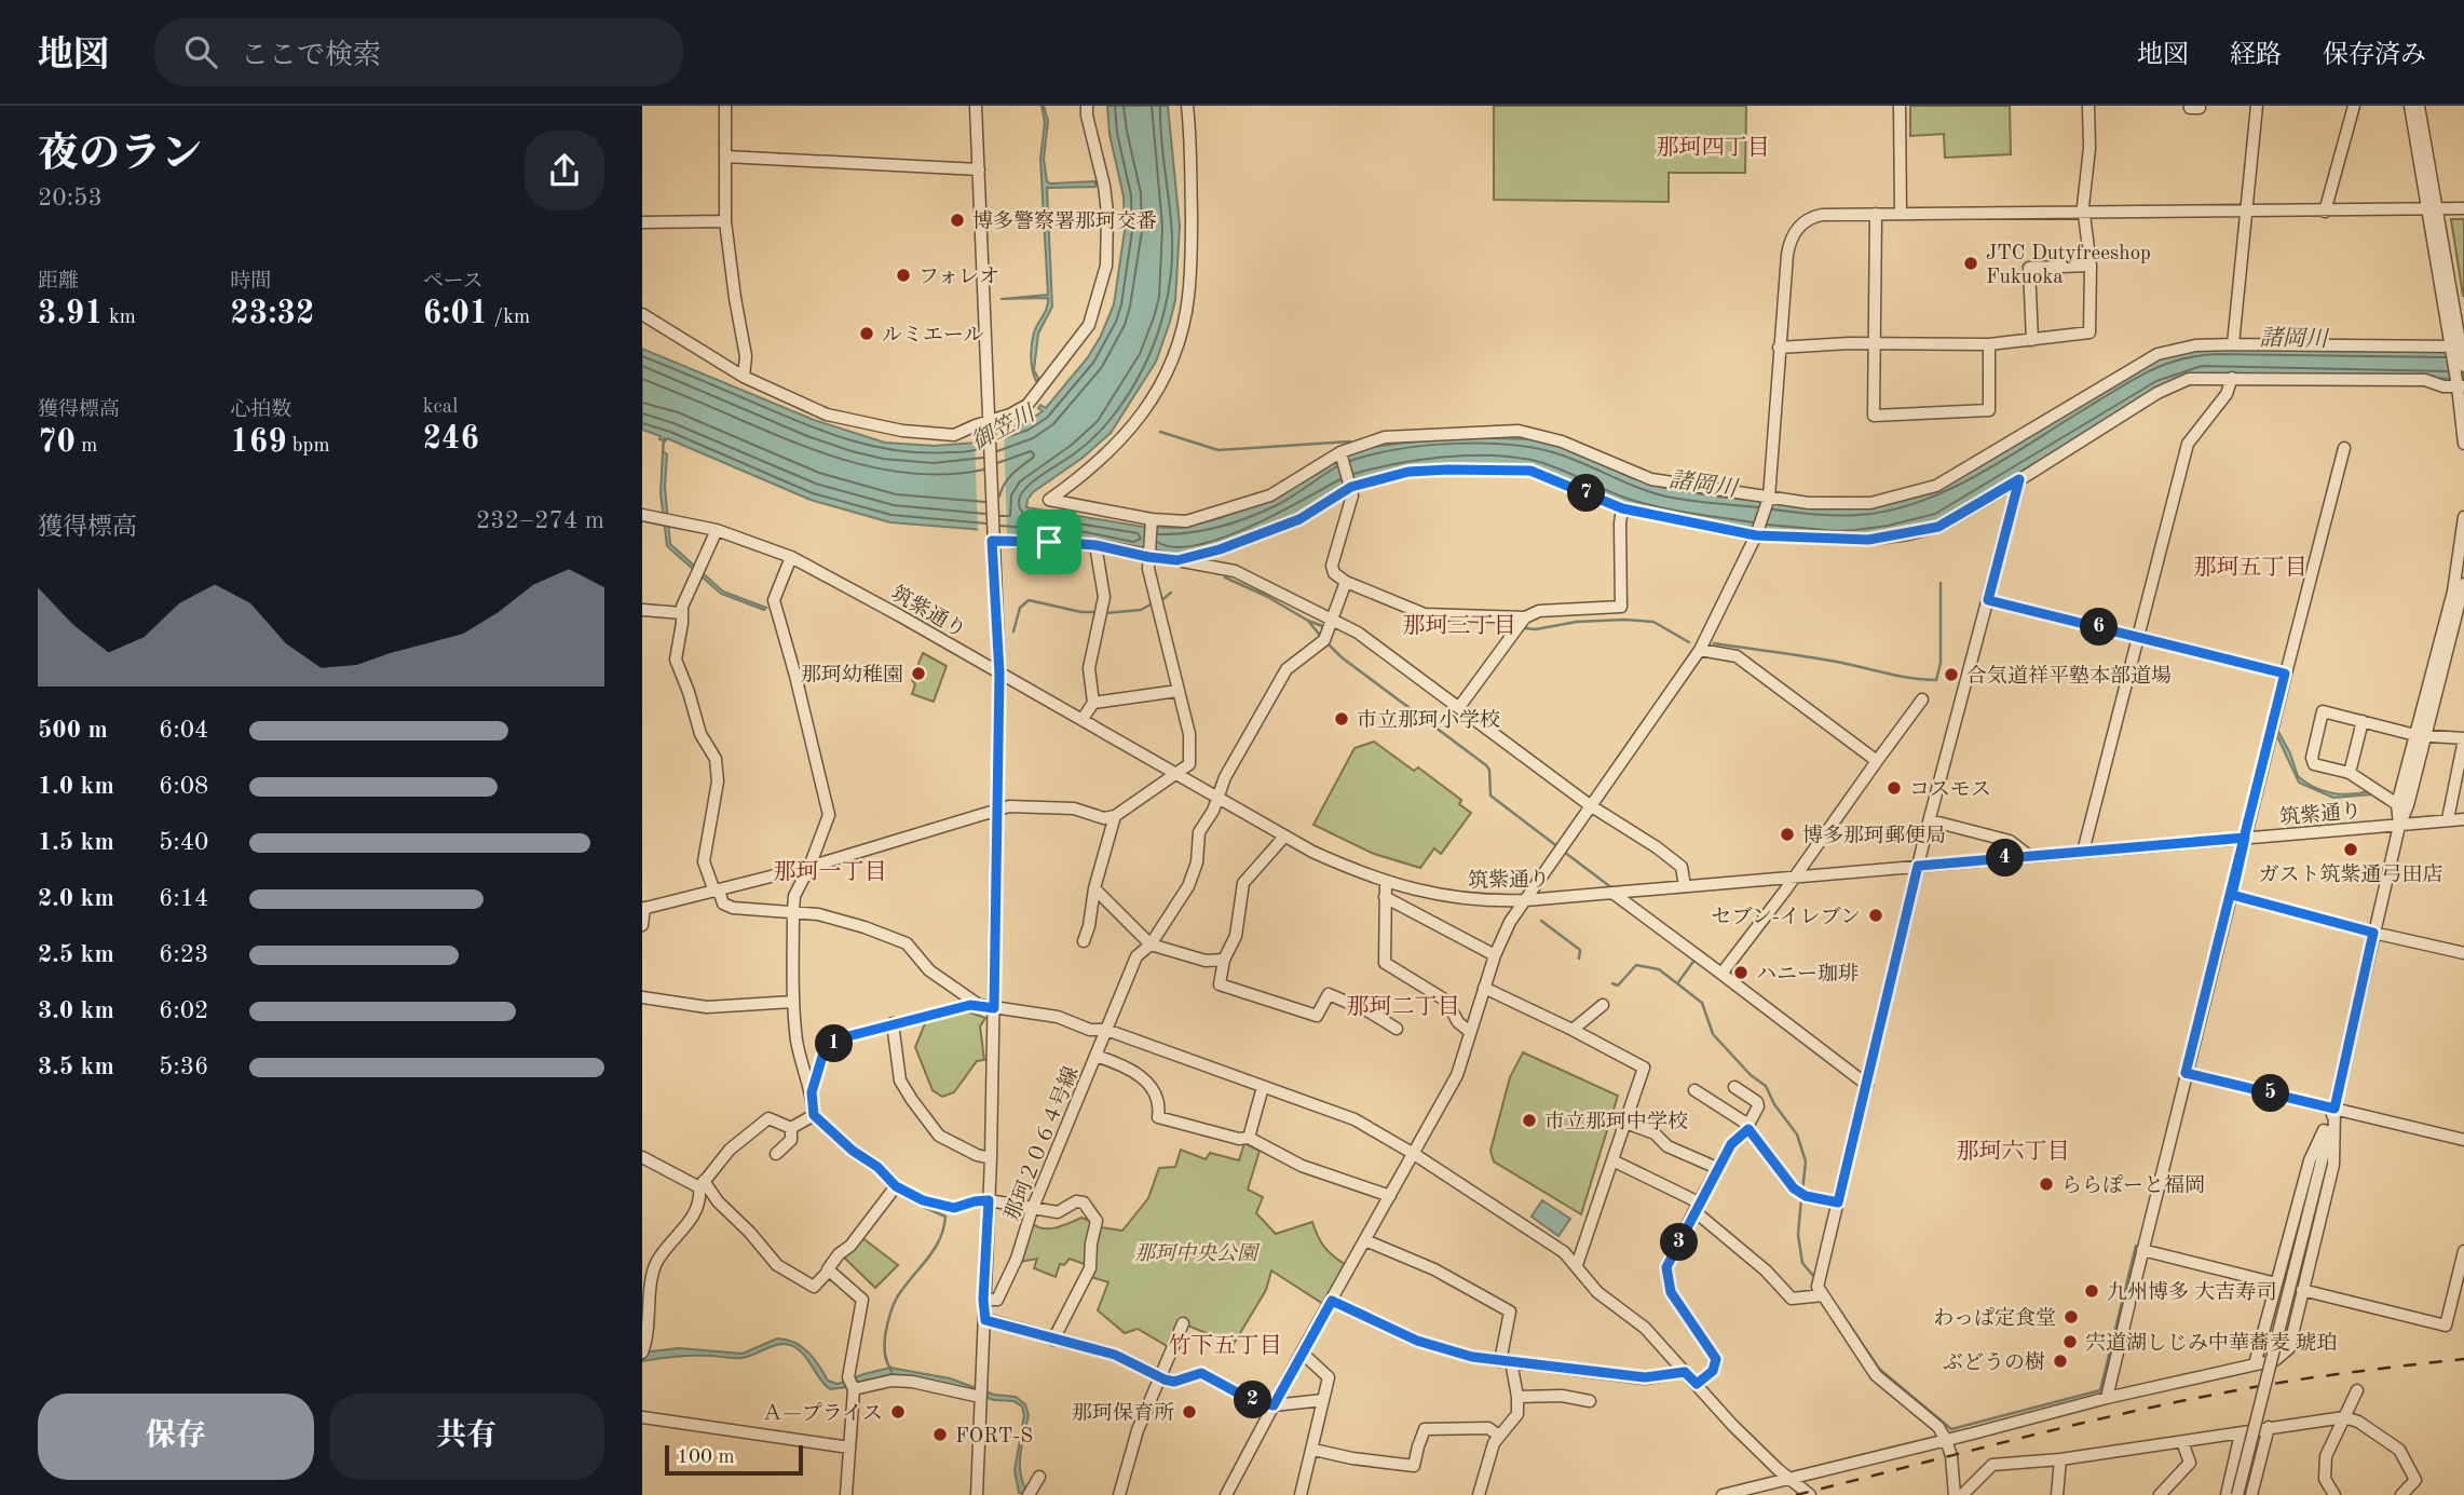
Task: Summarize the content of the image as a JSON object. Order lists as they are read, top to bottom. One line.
{"streets":{"street":["筑紫通り","那珂２０６４号線"]},"crossings":[["筑紫通り","那珂２０６４号線"]],"districts":["那珂四丁目","那珂五丁目","那珂三丁目","那珂一丁目","那珂二丁目","那珂六丁目","竹下五丁目"],"water":["諸岡川","御笠川"],"parks":["那珂中央公園"],"places":["博多警察署那珂交番","JTC Dutyfreeshop Fukuoka","フォレオ","ルミエール","那珂幼稚園","合気道祥平塾本部道場","市立那珂小学校","コスモス","博多那珂郵便局","ガスト筑紫通弓田店","セブン-イレブン","ハニー珈琲","市立那珂中学校","ららぽーと福岡","九州博多 大吉寿司","わっぱ定食堂","宍道湖しじみ中華蕎麦 琥珀","ぶどうの樹","Ａ−プライス","那珂保育所","FORT-S"],"scale_bar":"100 m","page":{"header":"地図","search":"ここで検索","nav":["地図","経路","保存済み"],"heading":["夜のラン","20:53"],"stats":[["距離","3.91 km"],["時間","23:32"],["ペース","6:01 /km"],["獲得標高","70 m"],["心拍数","169 bpm"],["kcal","246"]],"pins":["7","6","4","1","5","3","2"],"chart":["獲得標高","232–274 m"],"list":[{"name":"500 m","note":"6:04"},{"name":"1.0 km","note":"6:08"},{"name":"1.5 km","note":"5:40"},{"name":"2.0 km","note":"6:14"},{"name":"2.5 km","note":"6:23"},{"name":"3.0 km","note":"6:02"},{"name":"3.5 km","note":"5:36"}],"buttons":["保存","共有"],"scale":"100 m"}}
